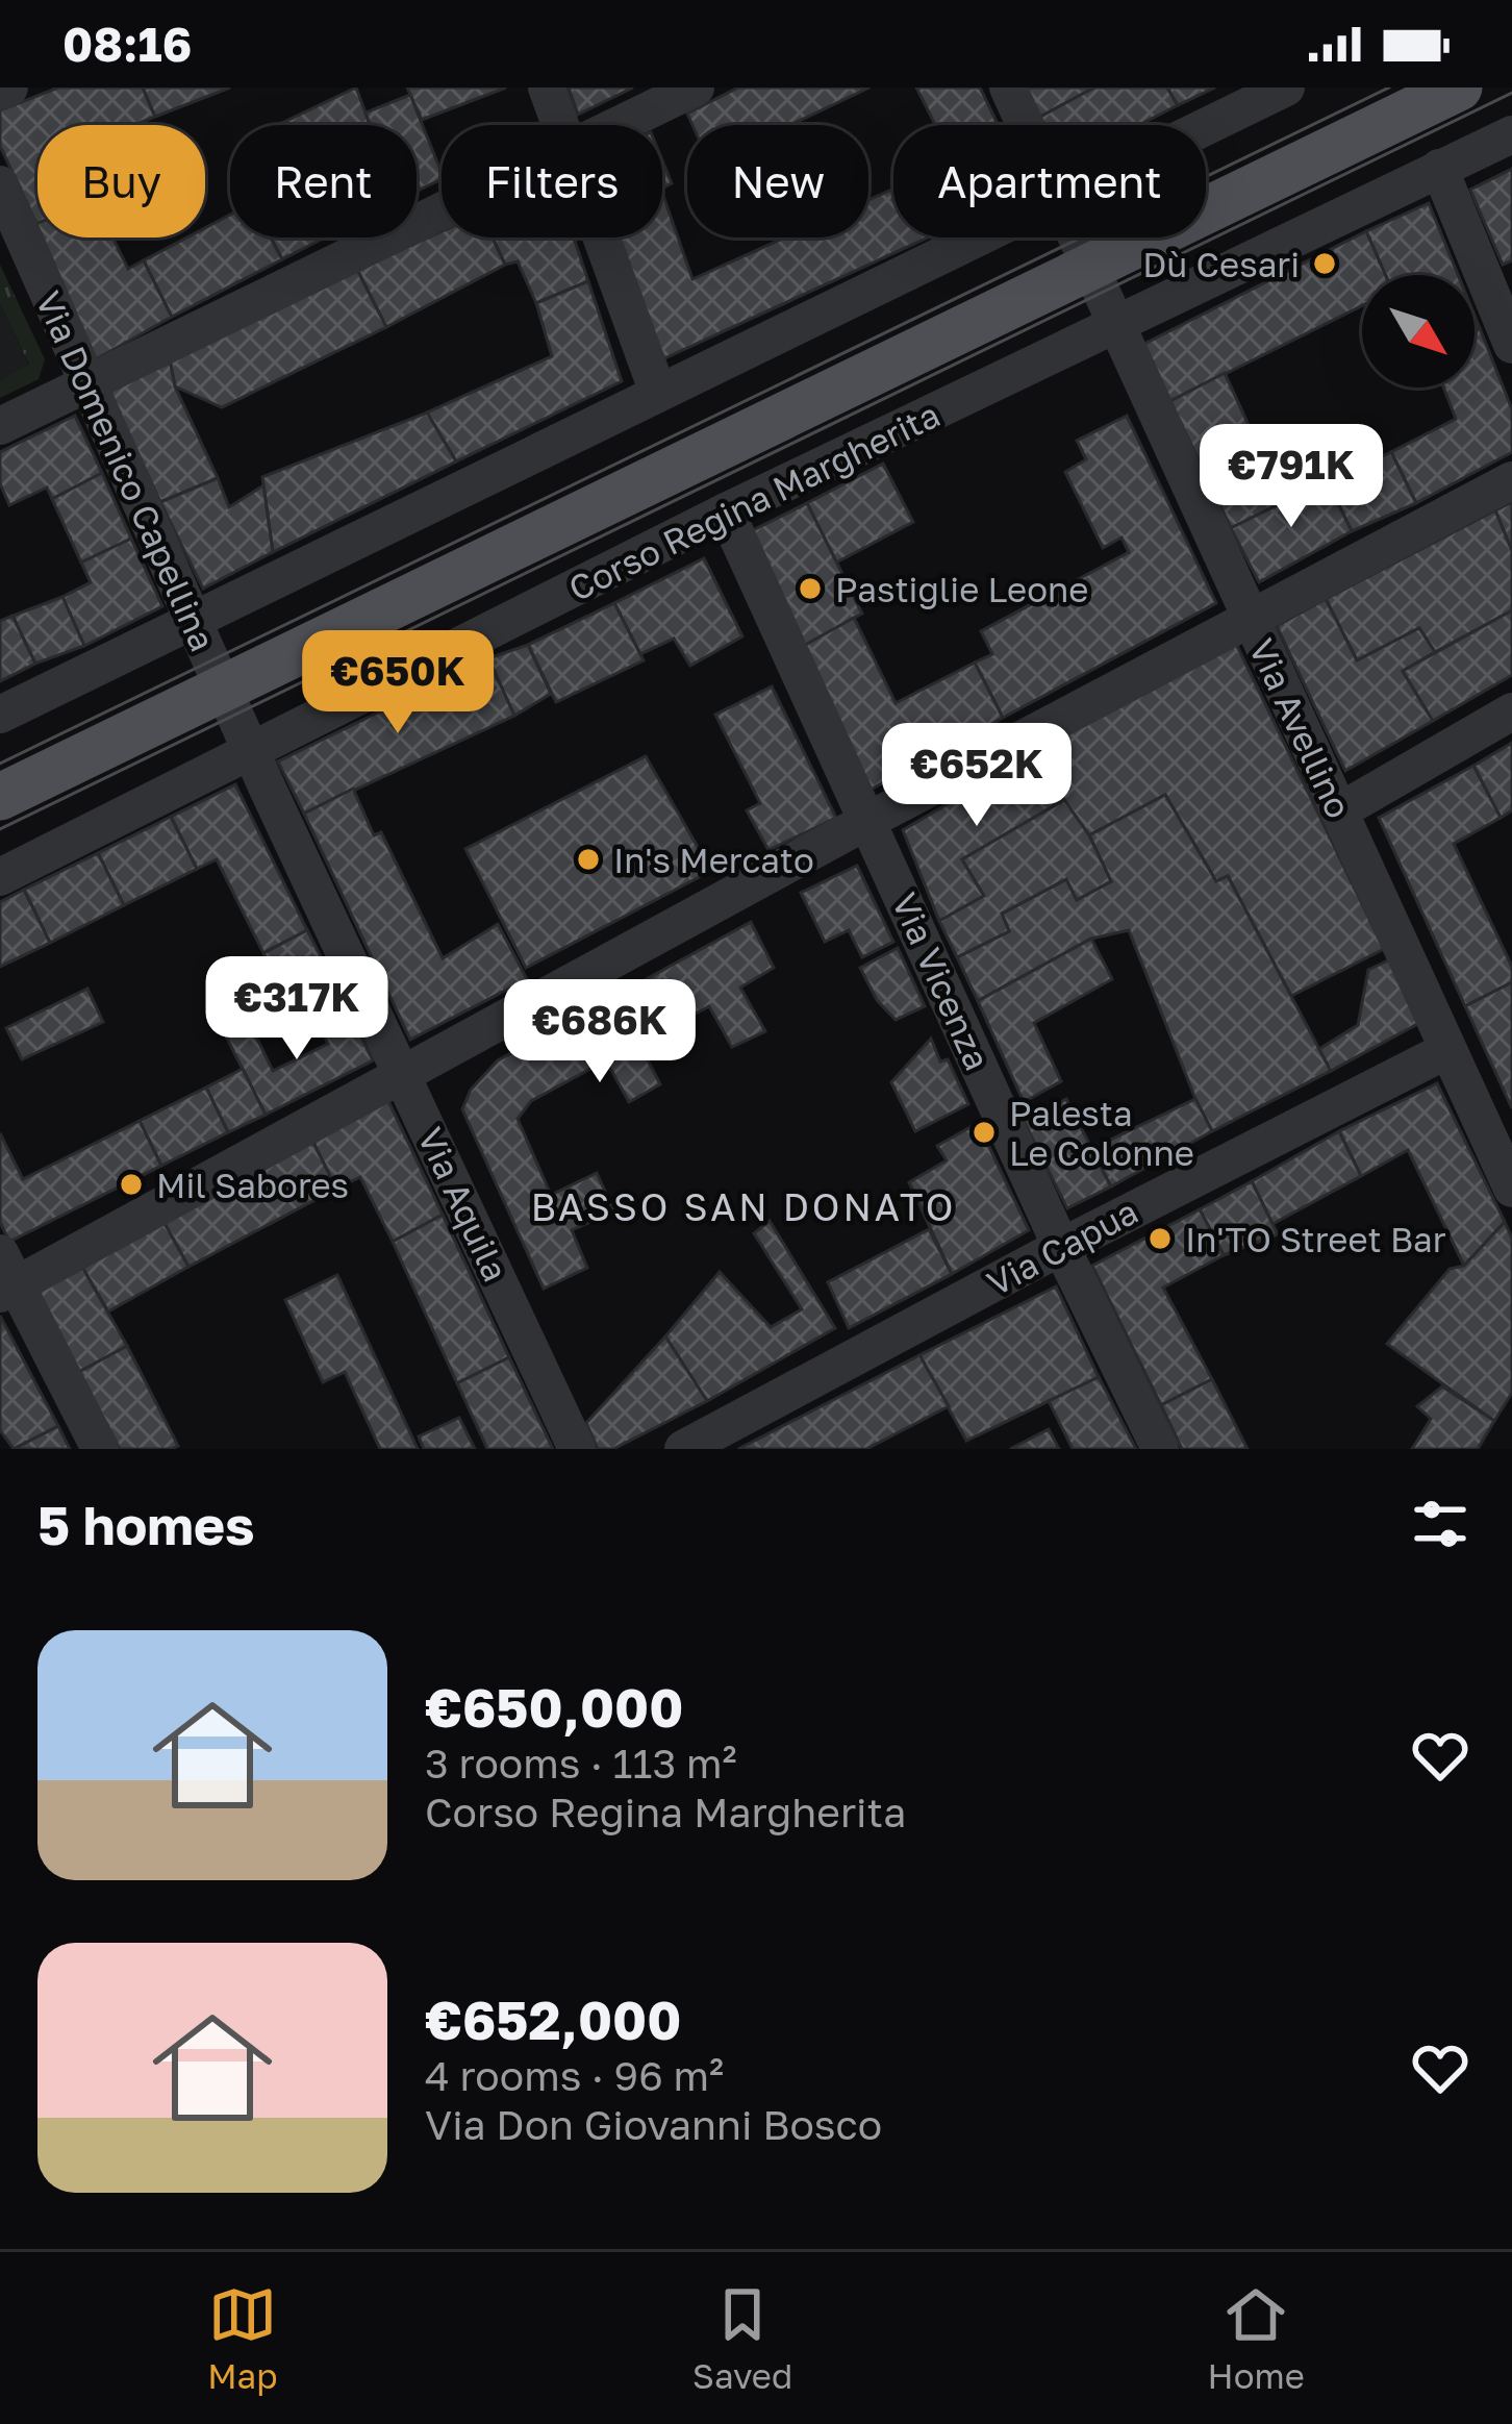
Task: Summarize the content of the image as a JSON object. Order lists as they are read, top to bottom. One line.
{"streets":{"main road":["Corso Regina Margherita"],"street":["Via Domenico Capellina","Via Avellino","Via Vicenza","Via Aquila","Via Capua"]},"crossings":[["Via Domenico Capellina","Corso Regina Margherita"],["Via Domenico Capellina","Via Aquila"],["Corso Regina Margherita","Via Avellino"],["Corso Regina Margherita","Via Vicenza"],["Corso Regina Margherita","Via Aquila"],["Via Avellino","Via Capua"],["Via Vicenza","Via Capua"]],"districts":["BASSO SAN DONATO"],"places":["Dù Cesari","Pastiglie Leone","In's Mercato","Palesta Le Colonne","Mil Sabores","In'TO Street Bar"],"north":"bottom right","page":{"status":"08:16","chip":["Buy","Rent","Filters","New","Apartment"],"price":["€791K","€650K","€652K","€317K","€686K"],"heading":"5 homes","list":[{"name":"€650,000","note":"3 rooms · 113 m² · Corso Regina Margherita"},{"name":"€652,000","note":"4 rooms · 96 m² · Via Don Giovanni Bosco"}],"tabs":["Map","Saved","Home"]}}
